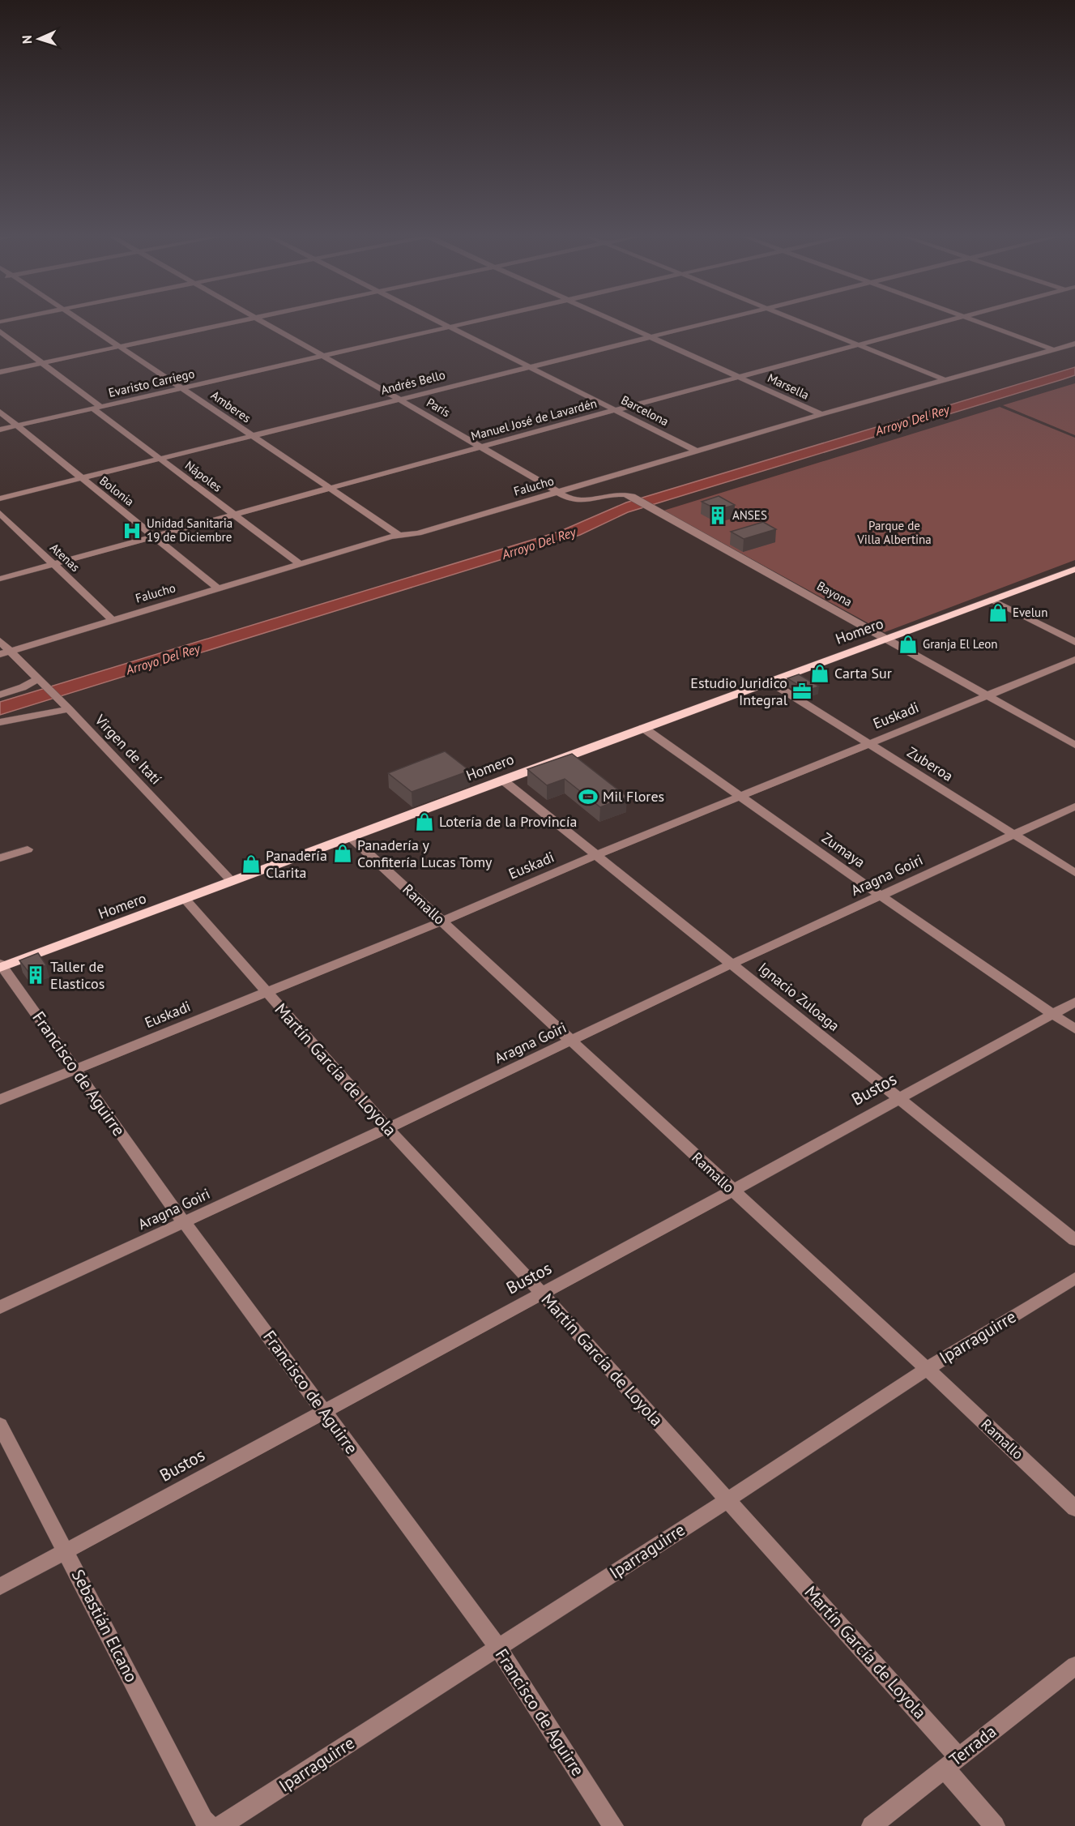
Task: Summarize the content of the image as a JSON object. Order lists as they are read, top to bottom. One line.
{"streets":{"main road":["Homero"],"street":["Andrés Bello","Evaristo Carriego","Marsella","Amberes","París","Barcelona","Manuel José de Lavardén","Nápoles","Falucho","Bolonia","Atenas","Bayona","Euskadi","Virgen de Itatí","Zuberoa","Zumaya","Aragna Goiri","Ramallo","Ignacio Zuloaga","Martín García de Loyola","Francisco de Aguirre","Bustos","Iparraguirre","Sebastián Elcano","Terrada"]},"crossings":[["Andrés Bello","Marsella"],["Andrés Bello","Amberes"],["Andrés Bello","París"],["Andrés Bello","Barcelona"],["Andrés Bello","Nápoles"],["Andrés Bello","Bolonia"],["Evaristo Carriego","Amberes"],["Evaristo Carriego","París"],["Evaristo Carriego","Barcelona"],["Evaristo Carriego","Nápoles"],["Evaristo Carriego","Bolonia"],["Marsella","Manuel José de Lavardén"],["Marsella","Falucho"],["Amberes","Manuel José de Lavardén"],["Amberes","Falucho"],["París","Manuel José de Lavardén"],["París","Falucho"],["París","Bayona"],["Barcelona","Manuel José de Lavardén"],["Barcelona","Falucho"],["Manuel José de Lavardén","Nápoles"],["Manuel José de Lavardén","Bolonia"],["Manuel José de Lavardén","Atenas"],["Nápoles","Falucho"],["Falucho","Bolonia"],["Falucho","Atenas"],["Falucho","Virgen de Itatí"],["Bayona","Homero"],["Bayona","Euskadi"],["Homero","Virgen de Itatí"],["Homero","Zuberoa"],["Homero","Zumaya"],["Homero","Ramallo"],["Homero","Ignacio Zuloaga"],["Homero","Martín García de Loyola"],["Homero","Francisco de Aguirre"],["Euskadi","Zuberoa"],["Euskadi","Zumaya"],["Euskadi","Ramallo"],["Euskadi","Ignacio Zuloaga"],["Euskadi","Martín García de Loyola"],["Euskadi","Francisco de Aguirre"],["Zuberoa","Aragna Goiri"],["Zumaya","Aragna Goiri"],["Zumaya","Bustos"],["Aragna Goiri","Ramallo"],["Aragna Goiri","Ignacio Zuloaga"],["Aragna Goiri","Martín García de Loyola"],["Aragna Goiri","Francisco de Aguirre"],["Ramallo","Bustos"],["Ramallo","Iparraguirre"],["Ignacio Zuloaga","Bustos"],["Martín García de Loyola","Bustos"],["Martín García de Loyola","Iparraguirre"],["Martín García de Loyola","Terrada"],["Francisco de Aguirre","Bustos"],["Francisco de Aguirre","Iparraguirre"],["Bustos","Sebastián Elcano"]],"water":["Arroyo Del Rey"],"parks":["Parque de Villa Albertina"],"places":{"building":["ANSES","Taller de Elasticos"],"hospital":["Unidad Sanitaria 19 de Diciembre"],"shop":["Evelun","Granja El Leon","Carta Sur","Lotería de la Provincía","Panadería y Confitería Lucas Tomy","Panadería Clarita"],"office":["Estudio Juridico Integral"],"sports":["Mil Flores"]},"north":"left"}
